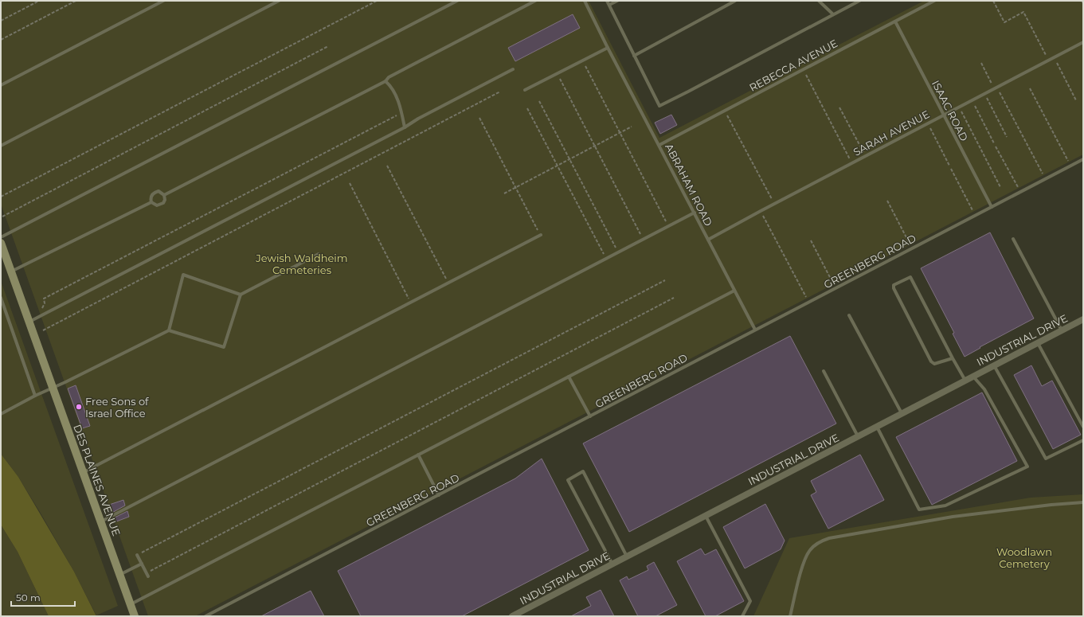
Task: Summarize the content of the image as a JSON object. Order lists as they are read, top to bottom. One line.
{"streets":{"main road":["DES PLAINES AVENUE"],"street":["INDUSTRIAL DRIVE"],"lane":["REBECCA AVENUE","ISAAC ROAD","SARAH AVENUE","ABRAHAM ROAD","GREENBERG ROAD"]},"crossings":[["REBECCA AVENUE","ISAAC ROAD"],["REBECCA AVENUE","ABRAHAM ROAD"],["ISAAC ROAD","SARAH AVENUE"],["ISAAC ROAD","GREENBERG ROAD"],["SARAH AVENUE","ABRAHAM ROAD"],["ABRAHAM ROAD","GREENBERG ROAD"]],"parks":["Jewish Waldheim Cemeteries","Woodlawn Cemetery"],"places":["Free Sons of Israel Office"],"scale_bar":"50 m"}
